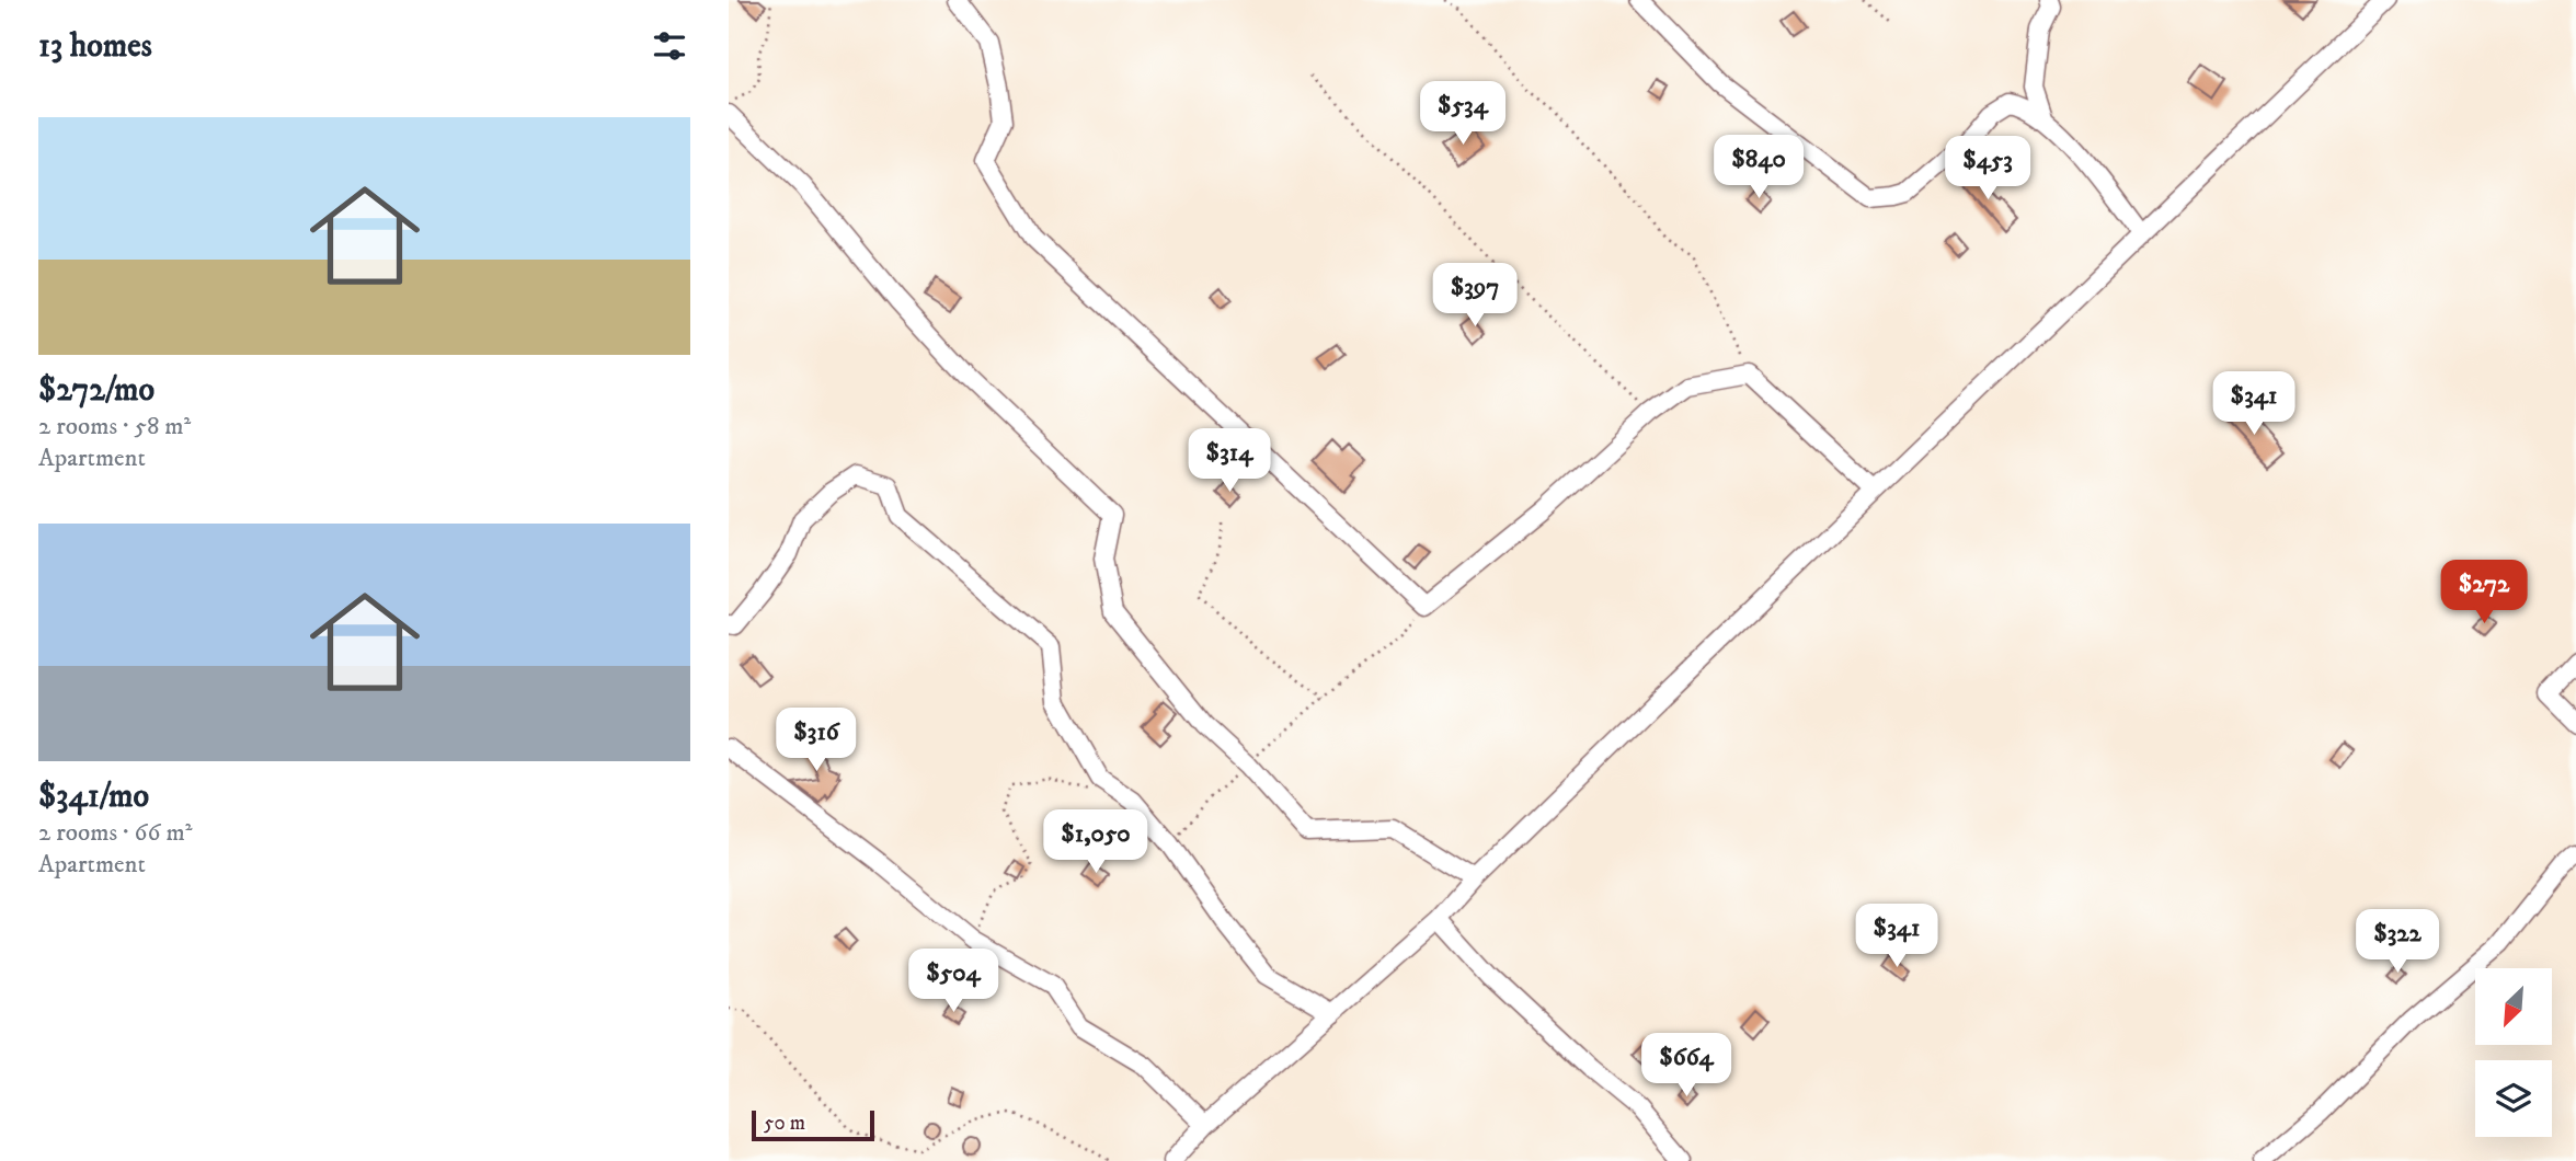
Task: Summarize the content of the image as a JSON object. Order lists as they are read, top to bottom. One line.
{"scale_bar":"50 m","north":"bottom left","page":{"heading":"13 homes","price":["$534","$840","$453","$397","$341","$314","$272","$316","$1,050","$341","$322","$504","$664"],"list":[{"name":"$272/mo","note":"2 rooms · 58 m² · Apartment"},{"name":"$341/mo","note":"2 rooms · 66 m² · Apartment"}],"scale":"50 m"}}
